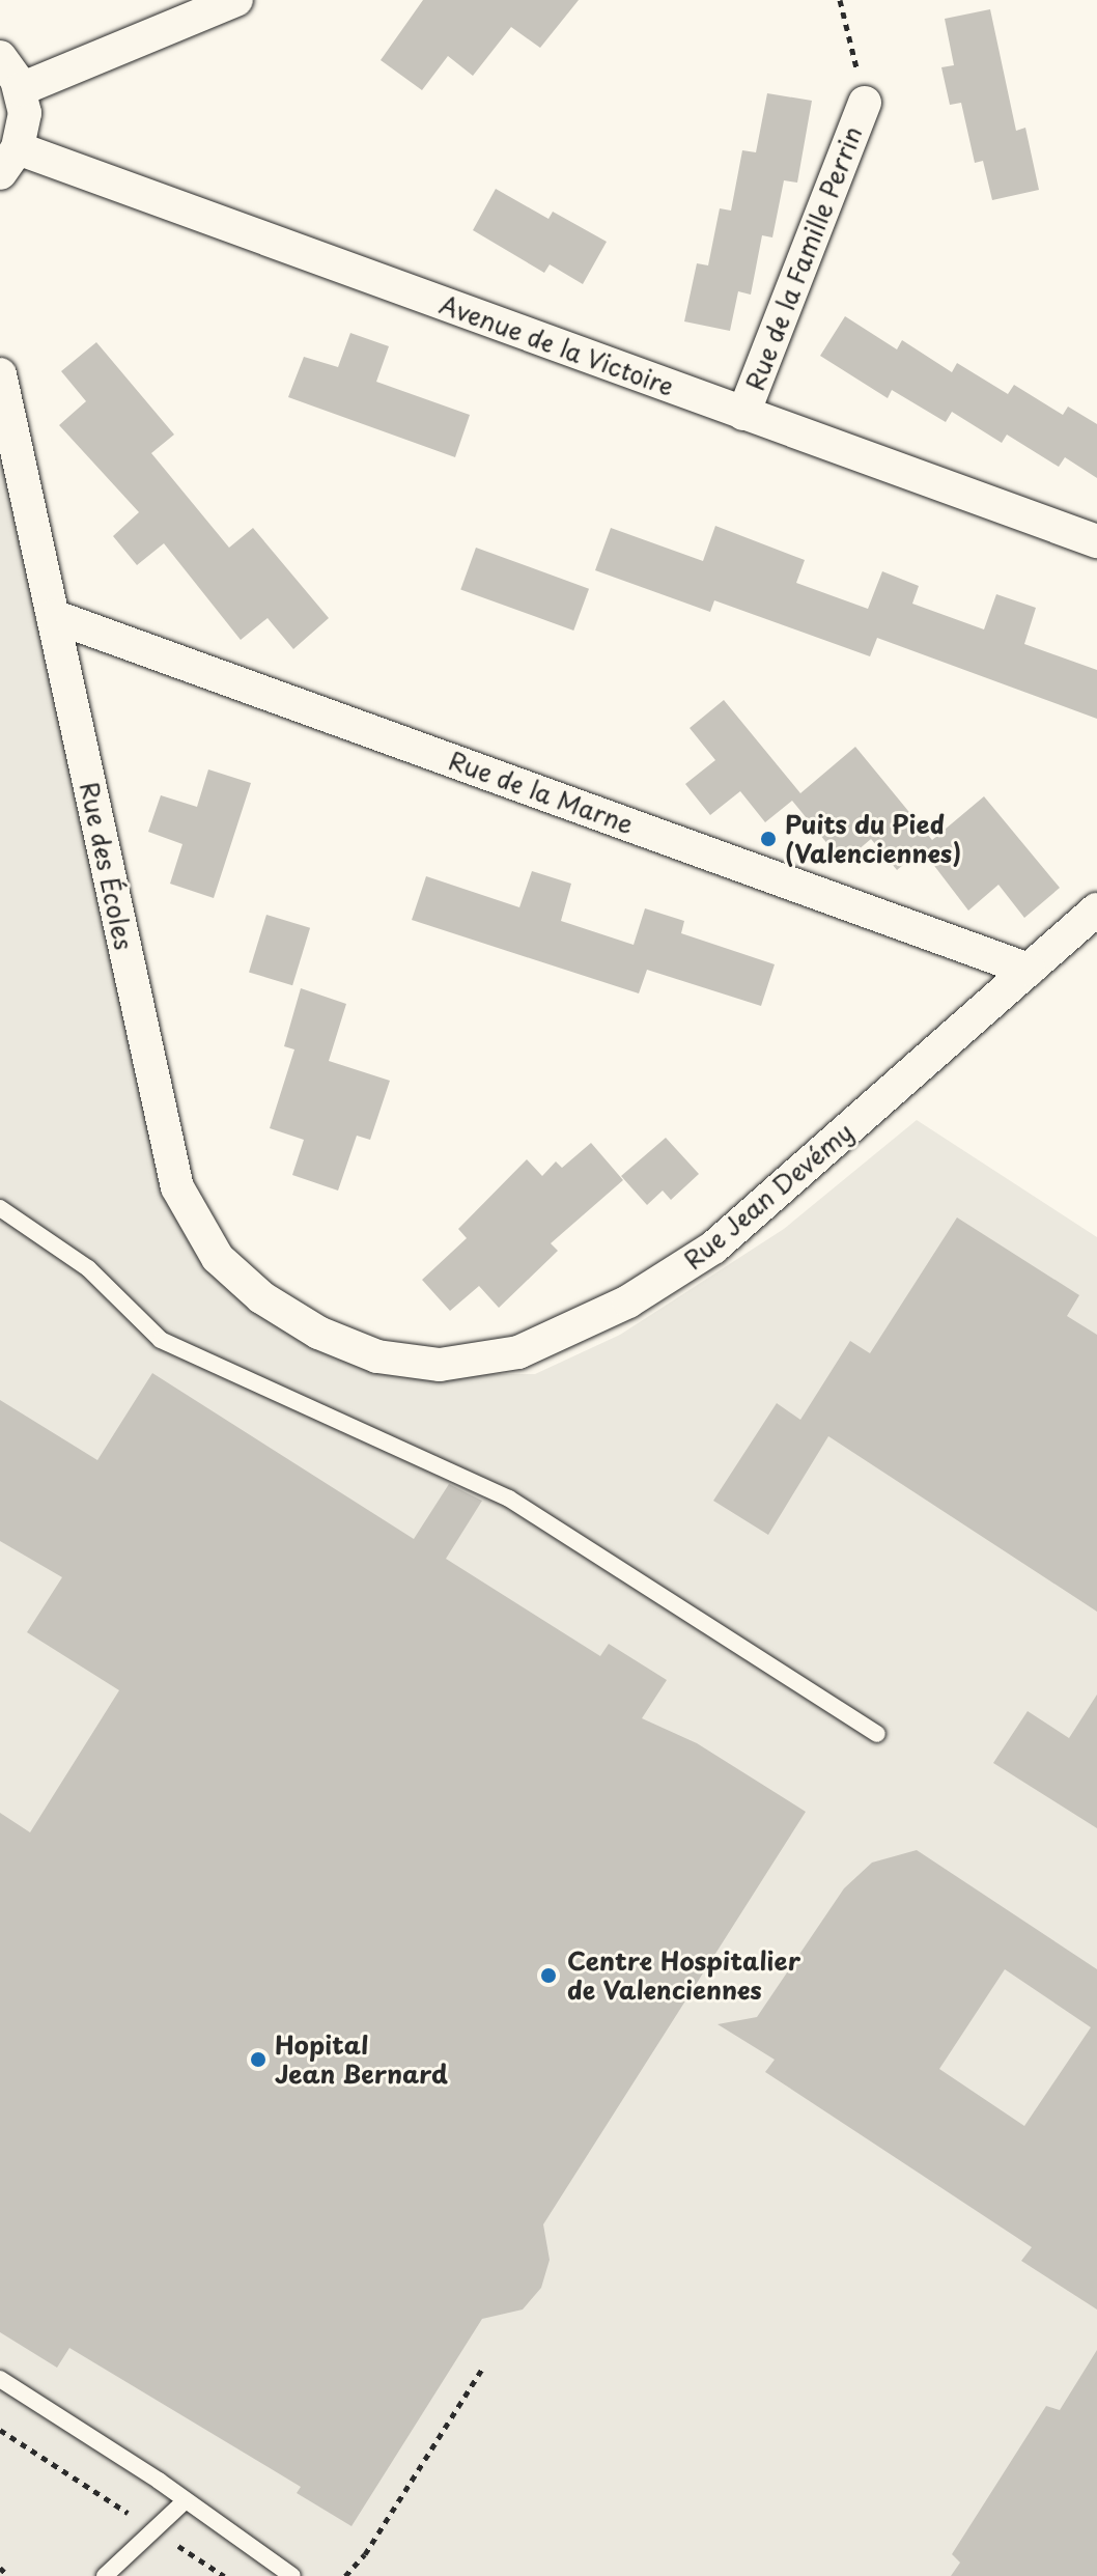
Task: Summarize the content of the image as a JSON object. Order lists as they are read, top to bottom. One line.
{"streets":{"street":["Rue de la Famille Perrin","Avenue de la Victoire","Rue de la Marne","Rue des Écoles","Rue Jean Devémy"]},"crossings":[["Rue de la Famille Perrin","Avenue de la Victoire"],["Rue de la Marne","Rue des Écoles"],["Rue de la Marne","Rue Jean Devémy"],["Rue des Écoles","Rue Jean Devémy"]],"places":["Puits du Pied (Valenciennes)","Centre Hospitalier de Valenciennes","Hopital Jean Bernard"]}
